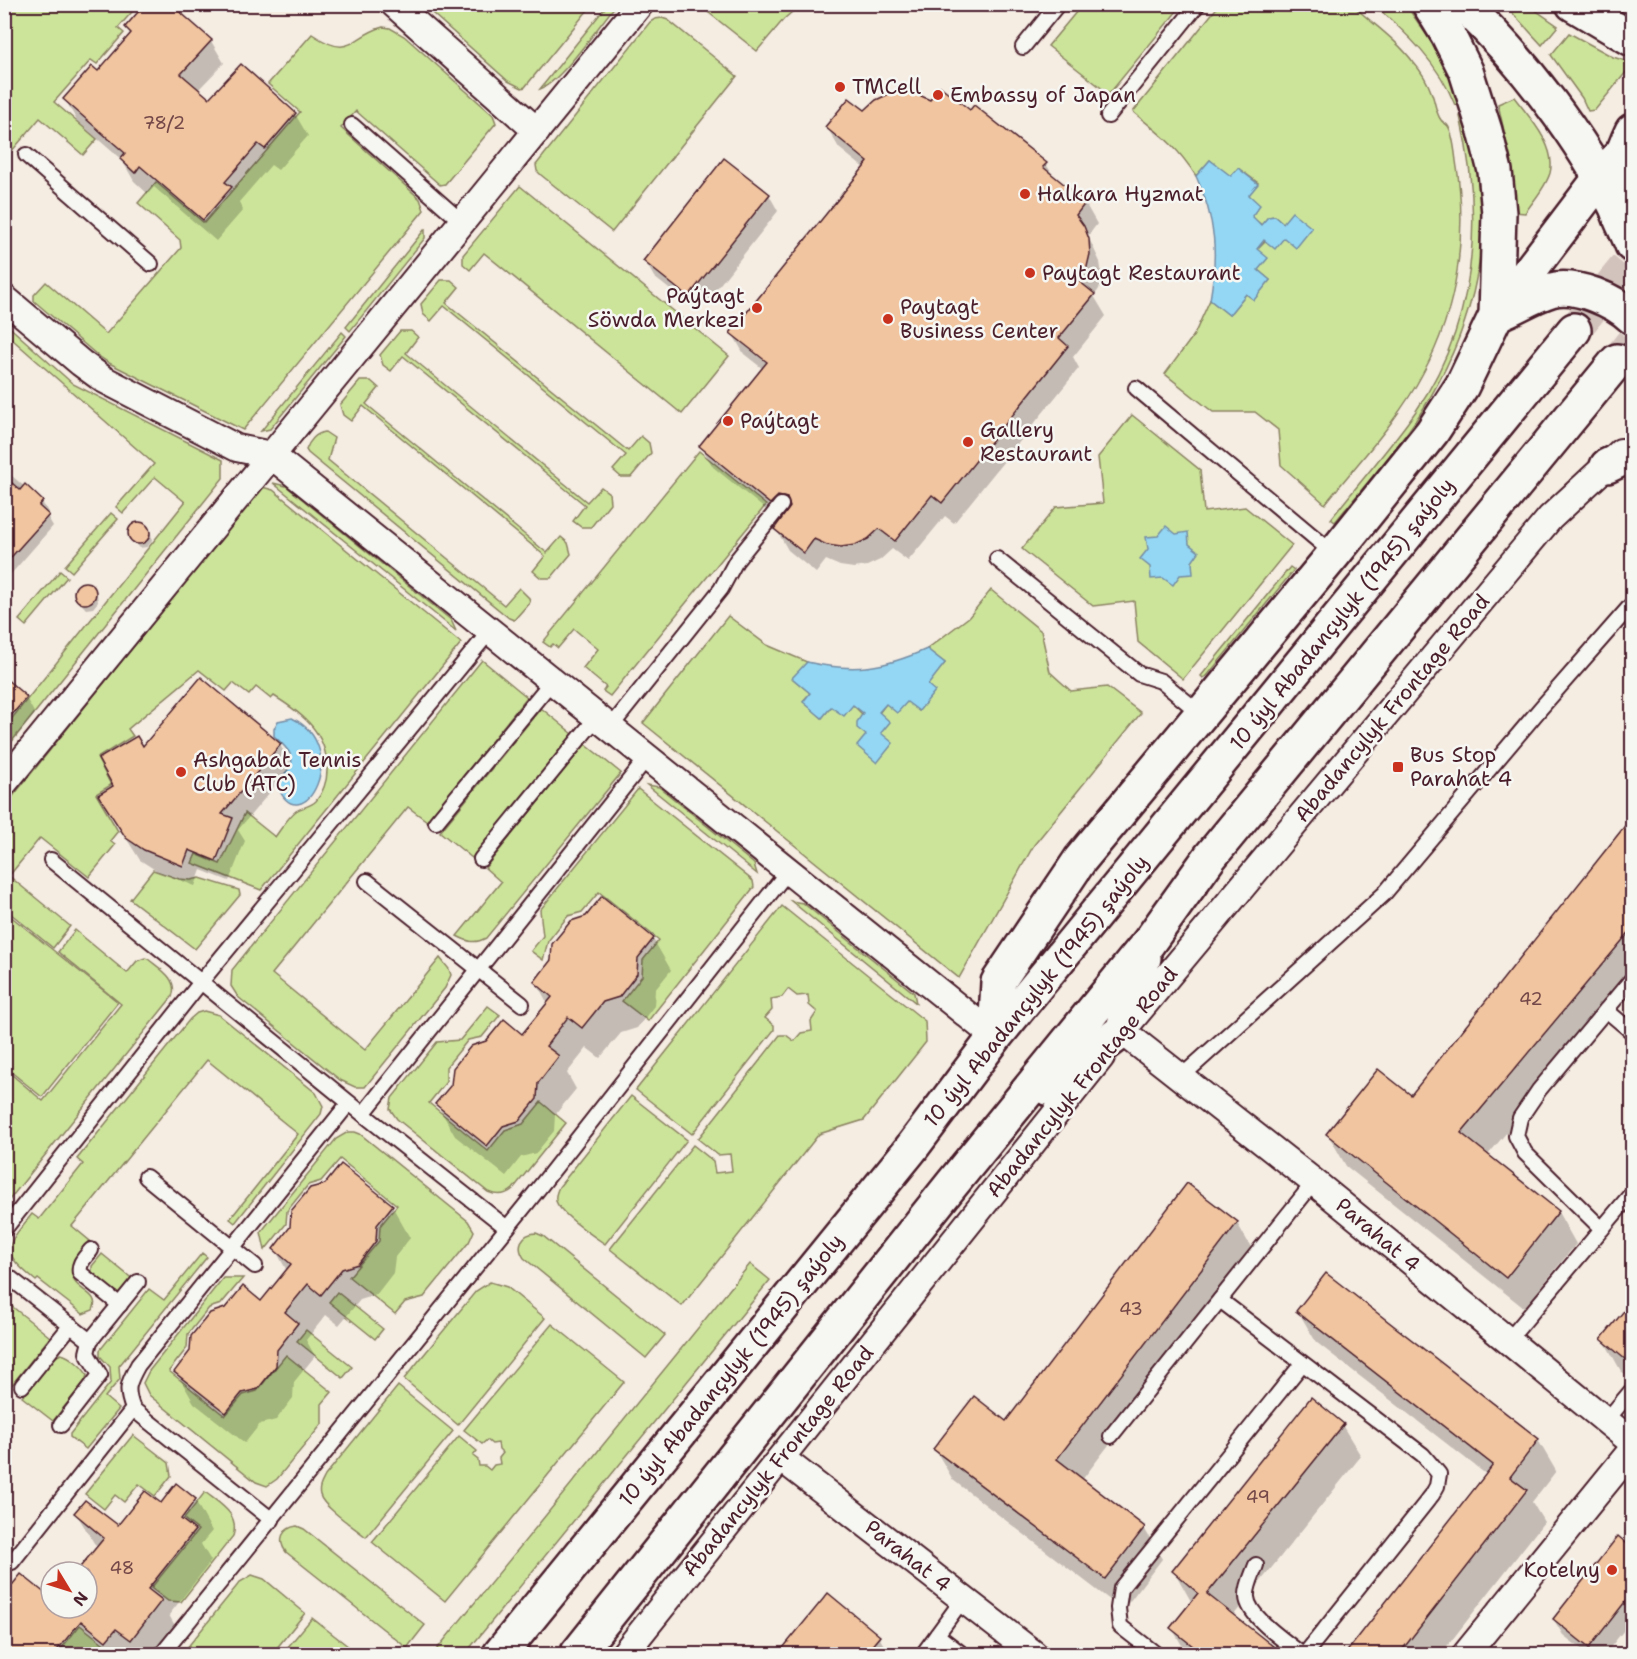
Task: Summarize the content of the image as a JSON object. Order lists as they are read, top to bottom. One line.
{"streets":{"main road":["10 ýyl Abadançylyk (1945) şaýoly"],"street":["Abadancylyk Frontage Road","Parahat 4"]},"crossings":[["Abadancylyk Frontage Road","Parahat 4"]],"places":{"other":["TMCell","Embassy of Japan","Halkara Hyzmat","Paytagt Restaurant","Paýtagt Söwda Merkezi","Paytagt Business Center","Paýtagt","Gallery Restaurant","Ashgabat Tennis Club (ATC)","Kotelny"],"transit":["Bus Stop Parahat 4"]},"house_numbers":["78/2","42","43","49","48"],"north":"bottom right"}
